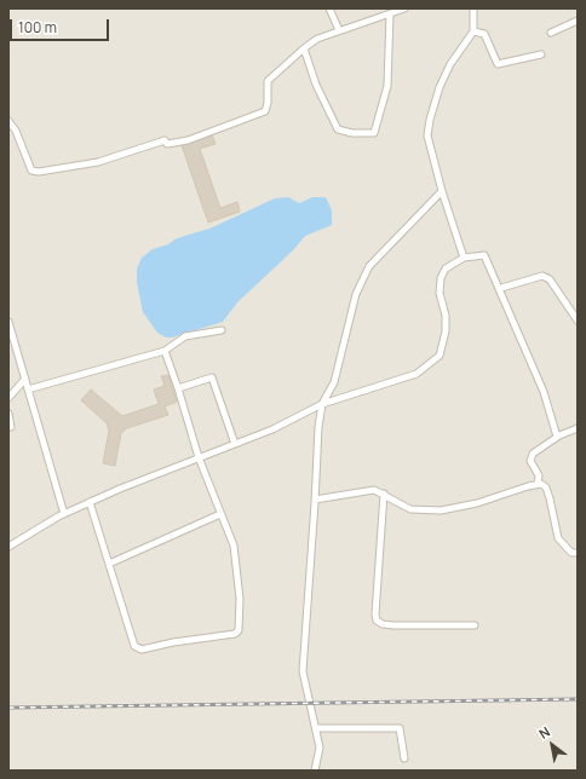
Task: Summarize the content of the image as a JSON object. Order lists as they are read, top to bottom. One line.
{"scale_bar":"100 m","north":"top left"}
